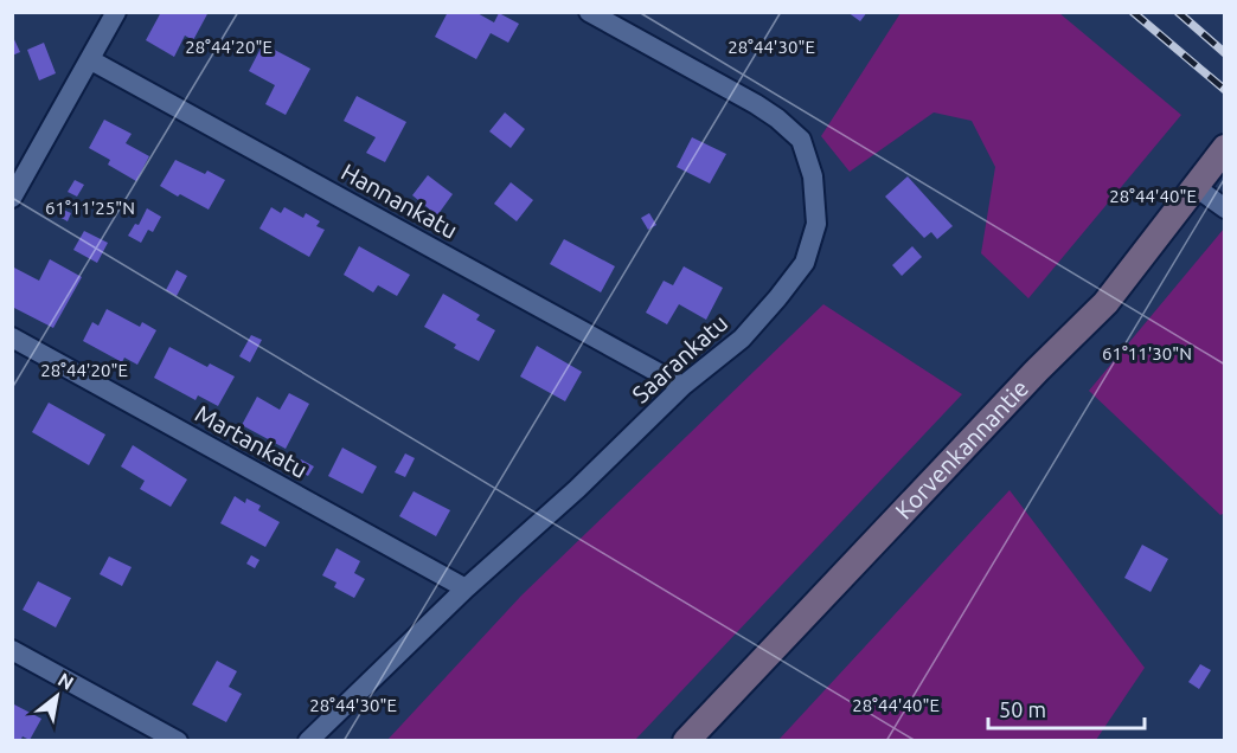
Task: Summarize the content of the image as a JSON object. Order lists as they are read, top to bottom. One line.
{"streets":{"main road":["Korvenkannantie"],"street":["Hannankatu","Saarankatu","Martankatu"]},"crossings":[["Hannankatu","Saarankatu"],["Saarankatu","Martankatu"]],"scale_bar":"50 m","north":"top right","coordinates":["28°44'20\"E","28°44'30\"E","28°44'40\"E","61°11'25\"N","61°11'30\"N"]}
